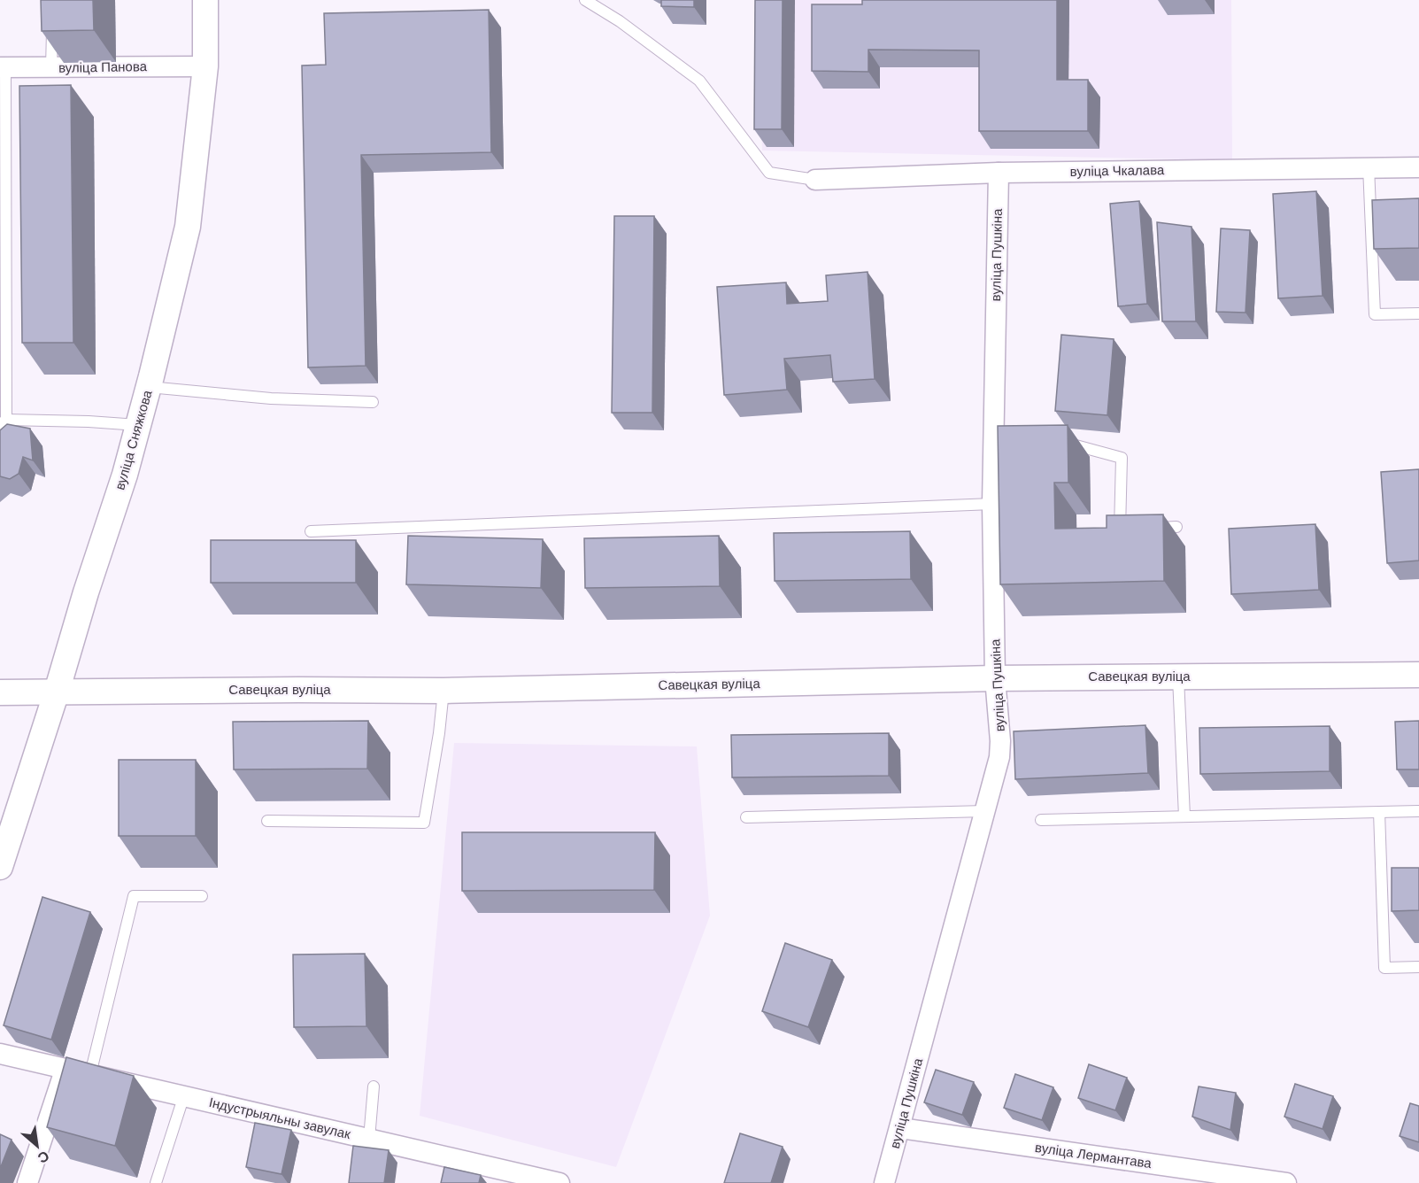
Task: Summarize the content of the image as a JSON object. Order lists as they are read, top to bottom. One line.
{"streets":{"street":["вуліца Панова","вуліца Чкалава","вуліца Пушкіна","вуліца Сняжкова","Савецкая вуліца","Індустрыяльны завулак","вуліца Лермантава"]},"crossings":[["вуліца Панова","вуліца Сняжкова"],["вуліца Чкалава","вуліца Пушкіна"],["вуліца Пушкіна","Савецкая вуліца"],["вуліца Пушкіна","вуліца Лермантава"],["вуліца Сняжкова","Савецкая вуліца"]],"north":"bottom right"}
